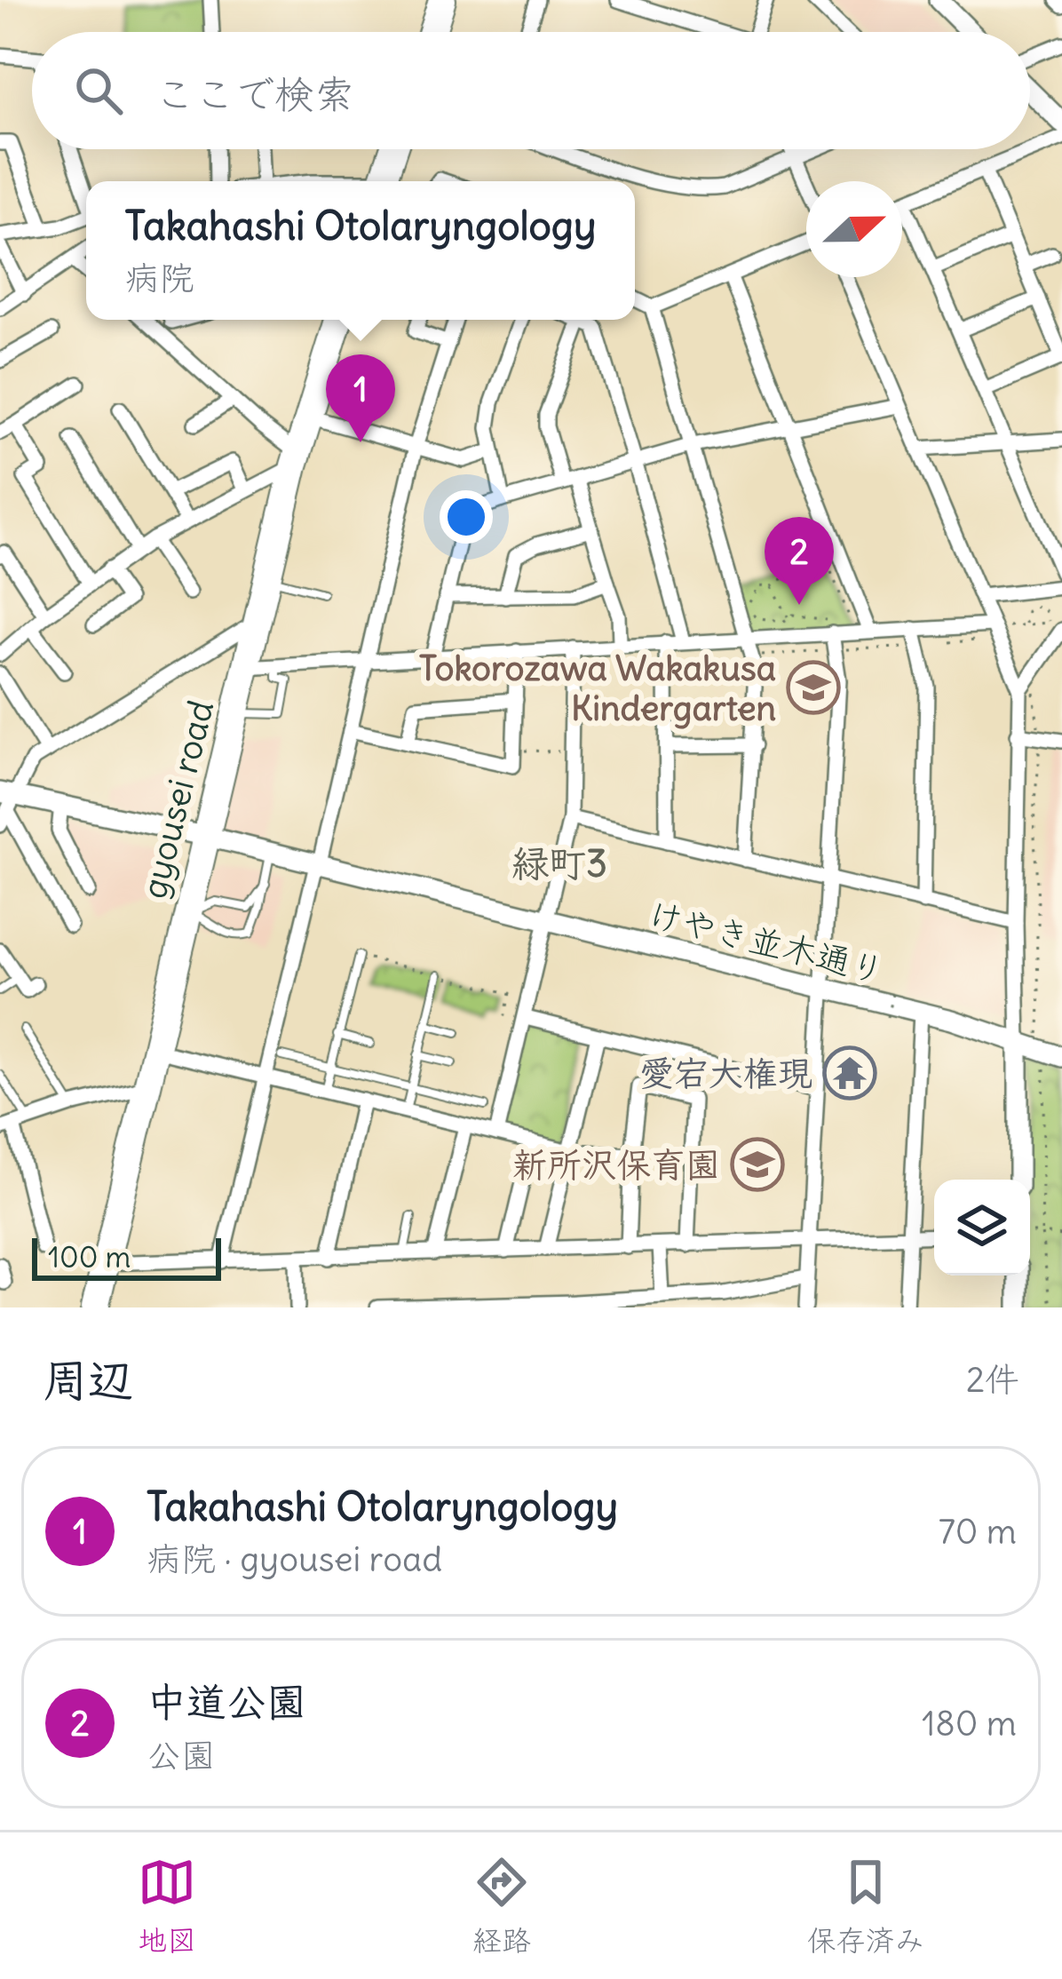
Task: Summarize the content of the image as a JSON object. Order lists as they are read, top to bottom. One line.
{"streets":{"highway":["gyousei road"],"street":["けやき並木通り"]},"crossings":[["gyousei road","けやき並木通り"]],"districts":["緑町3"],"places":{"school or university":["Tokorozawa Wakakusa Kindergarten","新所沢保育園"],"temple":["愛宕大権現"]},"scale_bar":"100 m","north":"right","page":{"search":"ここで検索","popup":["Takahashi Otolaryngology","病院"],"pins":["1","2"],"scale":"100 m","heading":["周辺","2件"],"list":[{"mark":"1","name":"Takahashi Otolaryngology","note":"病院 · gyousei road","value":"70 m"},{"mark":"2","name":"中道公園","note":"公園","value":"180 m"}],"nav":["地図","経路","保存済み"]}}
